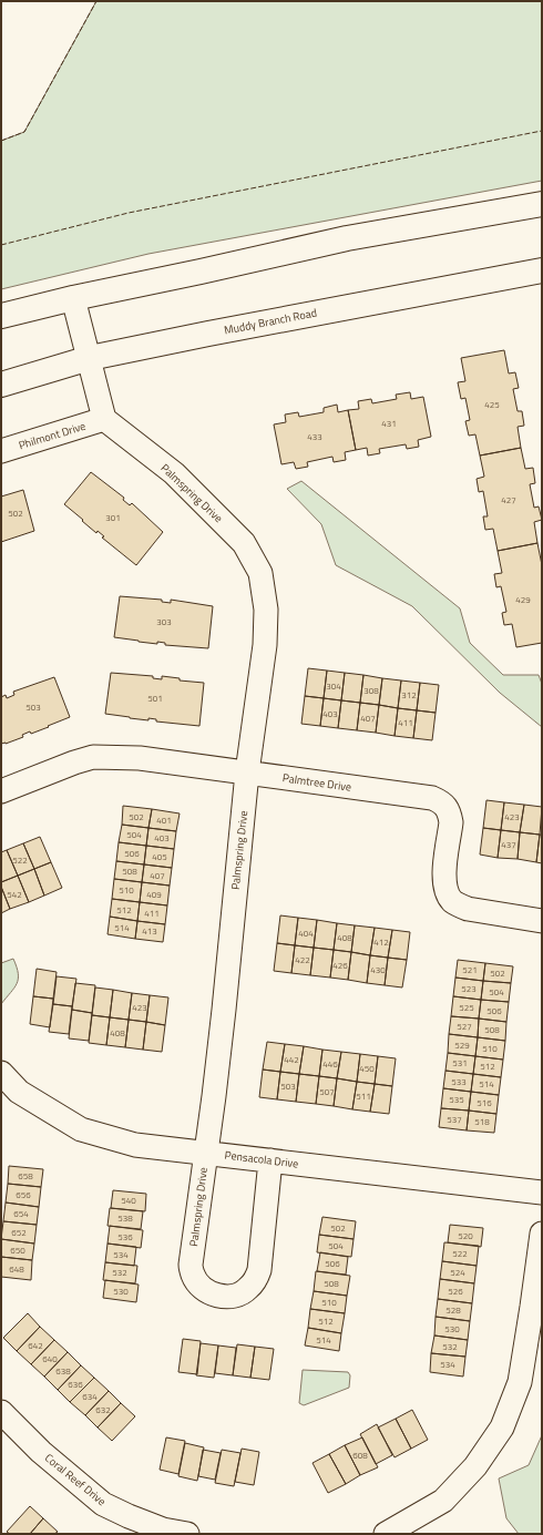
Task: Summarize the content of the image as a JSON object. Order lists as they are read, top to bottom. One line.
{"streets":{"main road":["Muddy Branch Road"],"street":["Philmont Drive","Palmspring Drive","Palmtree Drive","Pensacola Drive","Coral Reef Drive"]},"crossings":[["Philmont Drive","Palmspring Drive"],["Palmspring Drive","Palmtree Drive"],["Palmspring Drive","Pensacola Drive"]],"house_numbers":["425","431","433","427","502","301","429","303","304","308","312","501","503","403","407","411","502","423","401","504","403","437","506","405","522","508","407","510","542","409","512","411","514","413","404","408","412","422","426","430","521","502","523","504","423","525","506","527","508","408","529","510","442","531","446","512","450","533","514","503","507","511","535","516","537","518","658","656","540","654","538","502","652","520","536","504","650","522","534","506","648","532","524","508","530","526","510","528","512","530","514","642","532","640","534","638","636","634","632","608"]}
